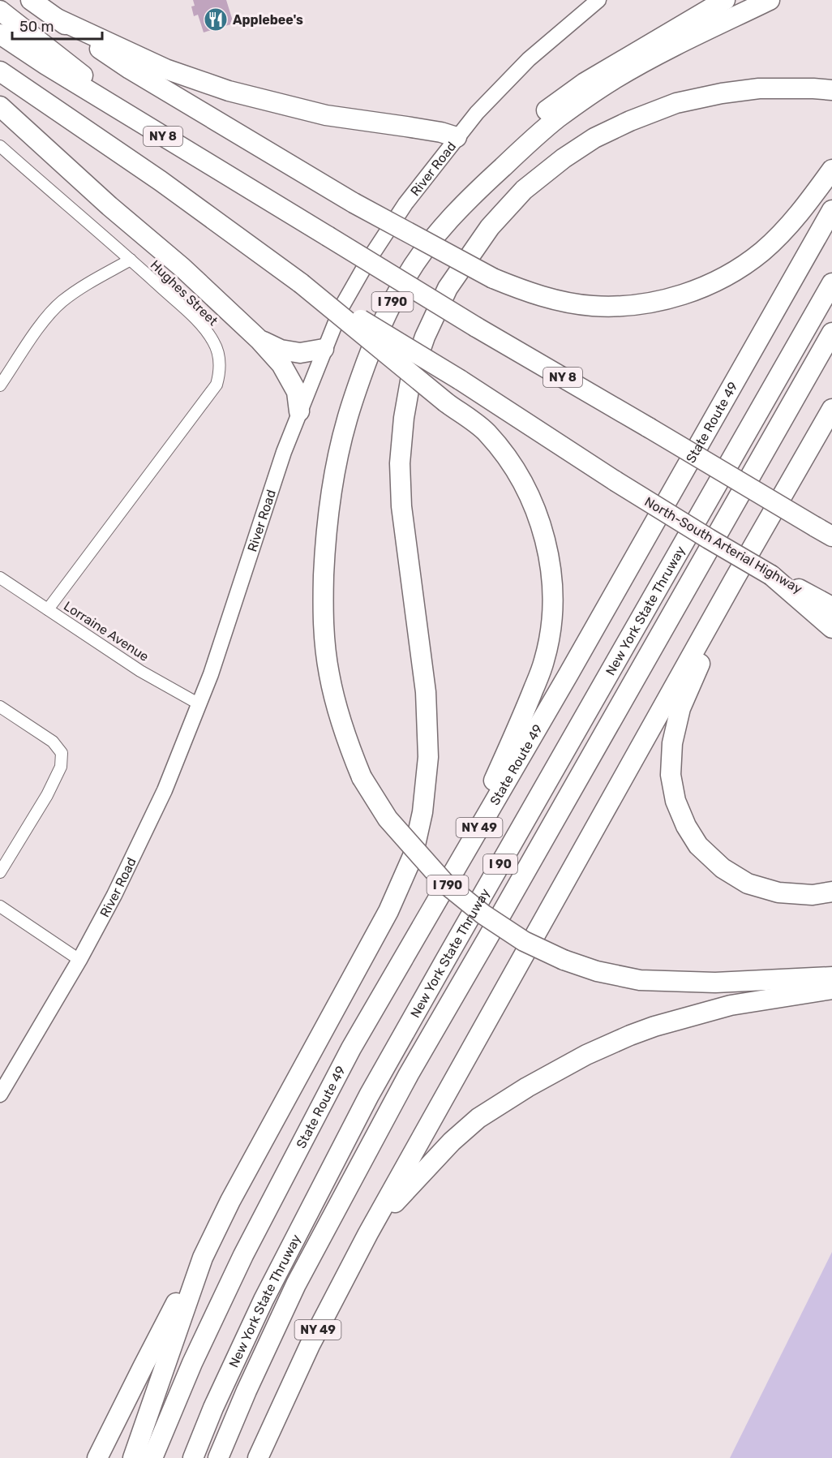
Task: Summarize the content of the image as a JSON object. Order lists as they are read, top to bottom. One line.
{"streets":{"highway":["NY 8","I 790","State Route 49","North-South Arterial Highway","New York State Thruway","NY 49","I 90"],"main road":["River Road"],"street":["Hughes Street","Lorraine Avenue"]},"crossings":[["NY 8","North-South Arterial Highway"],["River Road","Lorraine Avenue"],["Hughes Street","Lorraine Avenue"]],"places":{"restaurant":["Applebee's"]},"scale_bar":"50 m"}
